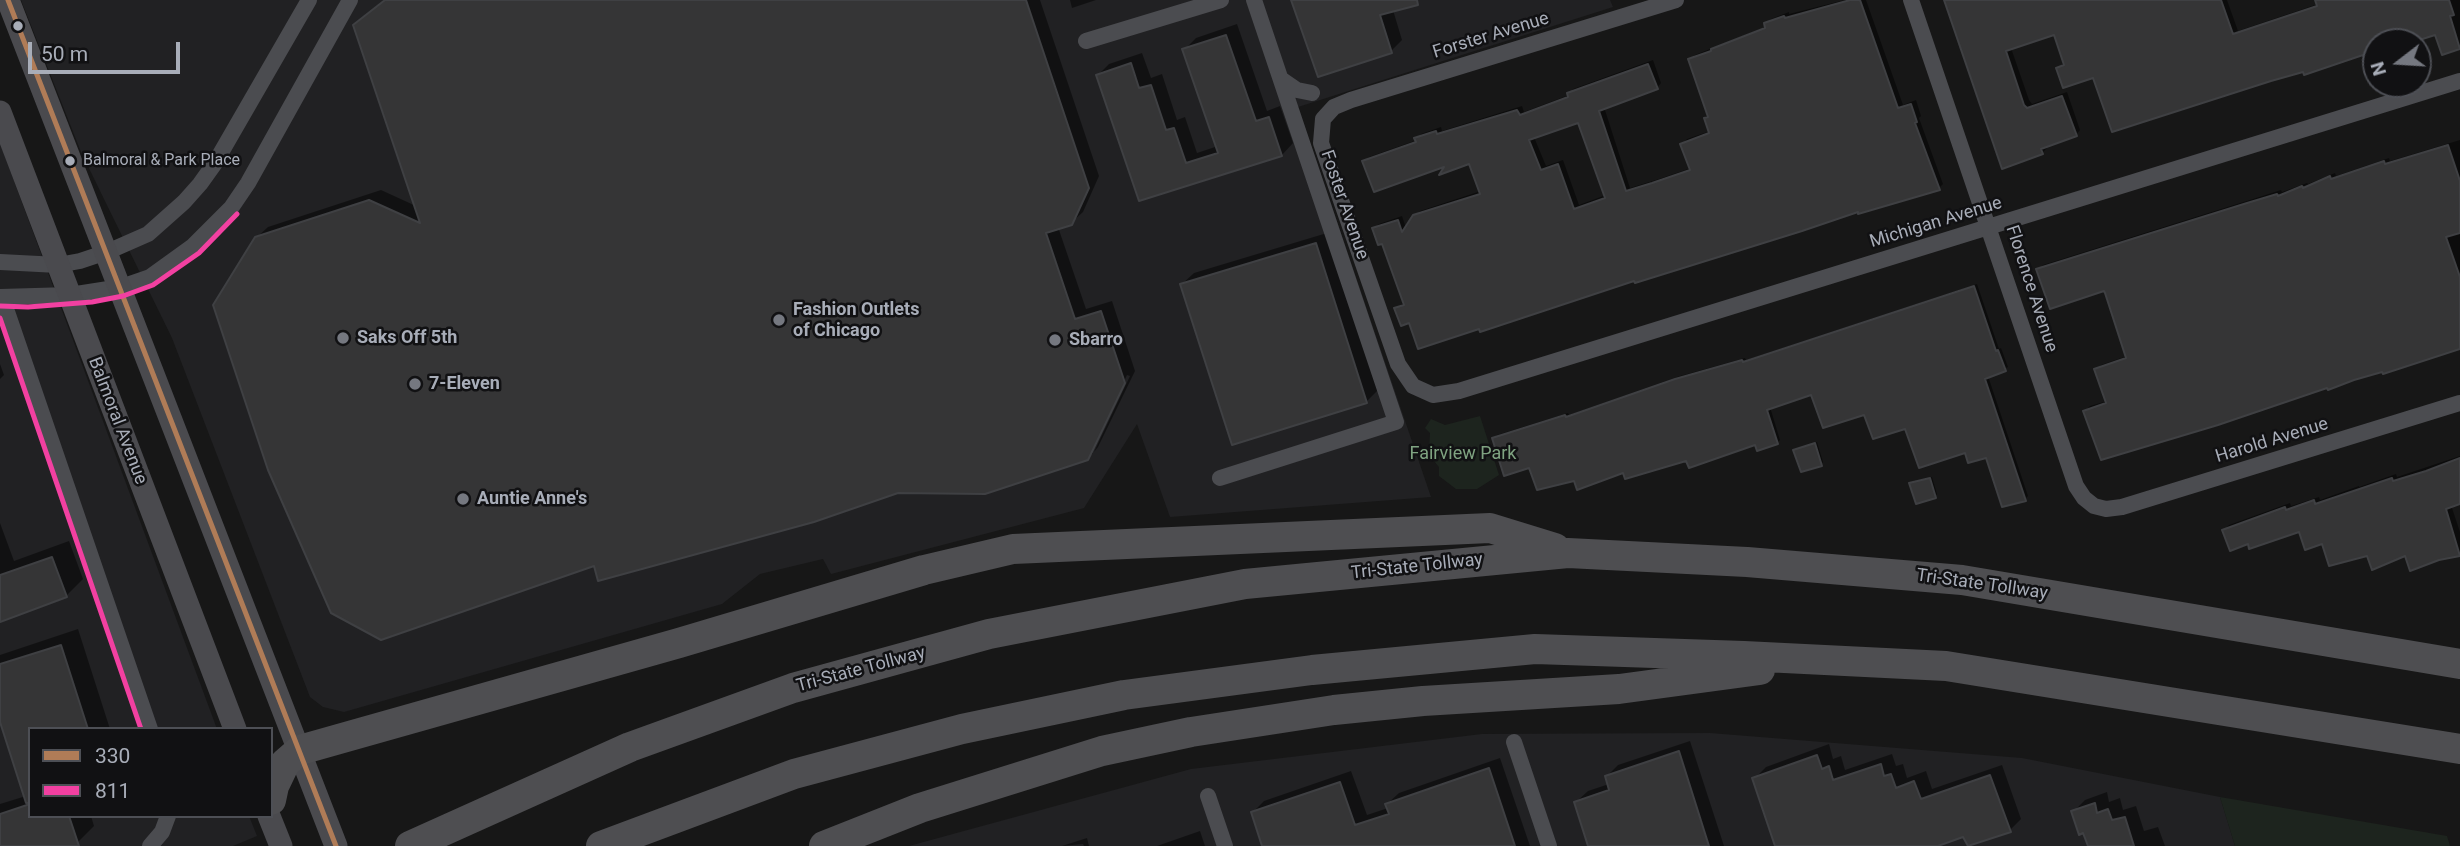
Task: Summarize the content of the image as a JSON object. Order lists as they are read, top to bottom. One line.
{"streets":{"highway":["Tri-State Tollway"],"street":["Forster Avenue","Foster Avenue","Michigan Avenue","Florence Avenue","Balmoral Avenue","Harold Avenue"]},"crossings":[["Forster Avenue","Foster Avenue"],["Foster Avenue","Michigan Avenue"],["Michigan Avenue","Florence Avenue"],["Florence Avenue","Harold Avenue"]],"parks":["Fairview Park"],"places":["Balmoral & Park Place","Fashion Outlets of Chicago","Saks Off 5th","Sbarro","7-Eleven","Auntie Anne's"],"lines":["transit line 330","transit line 811"],"legend":["330","811"],"scale_bar":"50 m","north":"left"}
